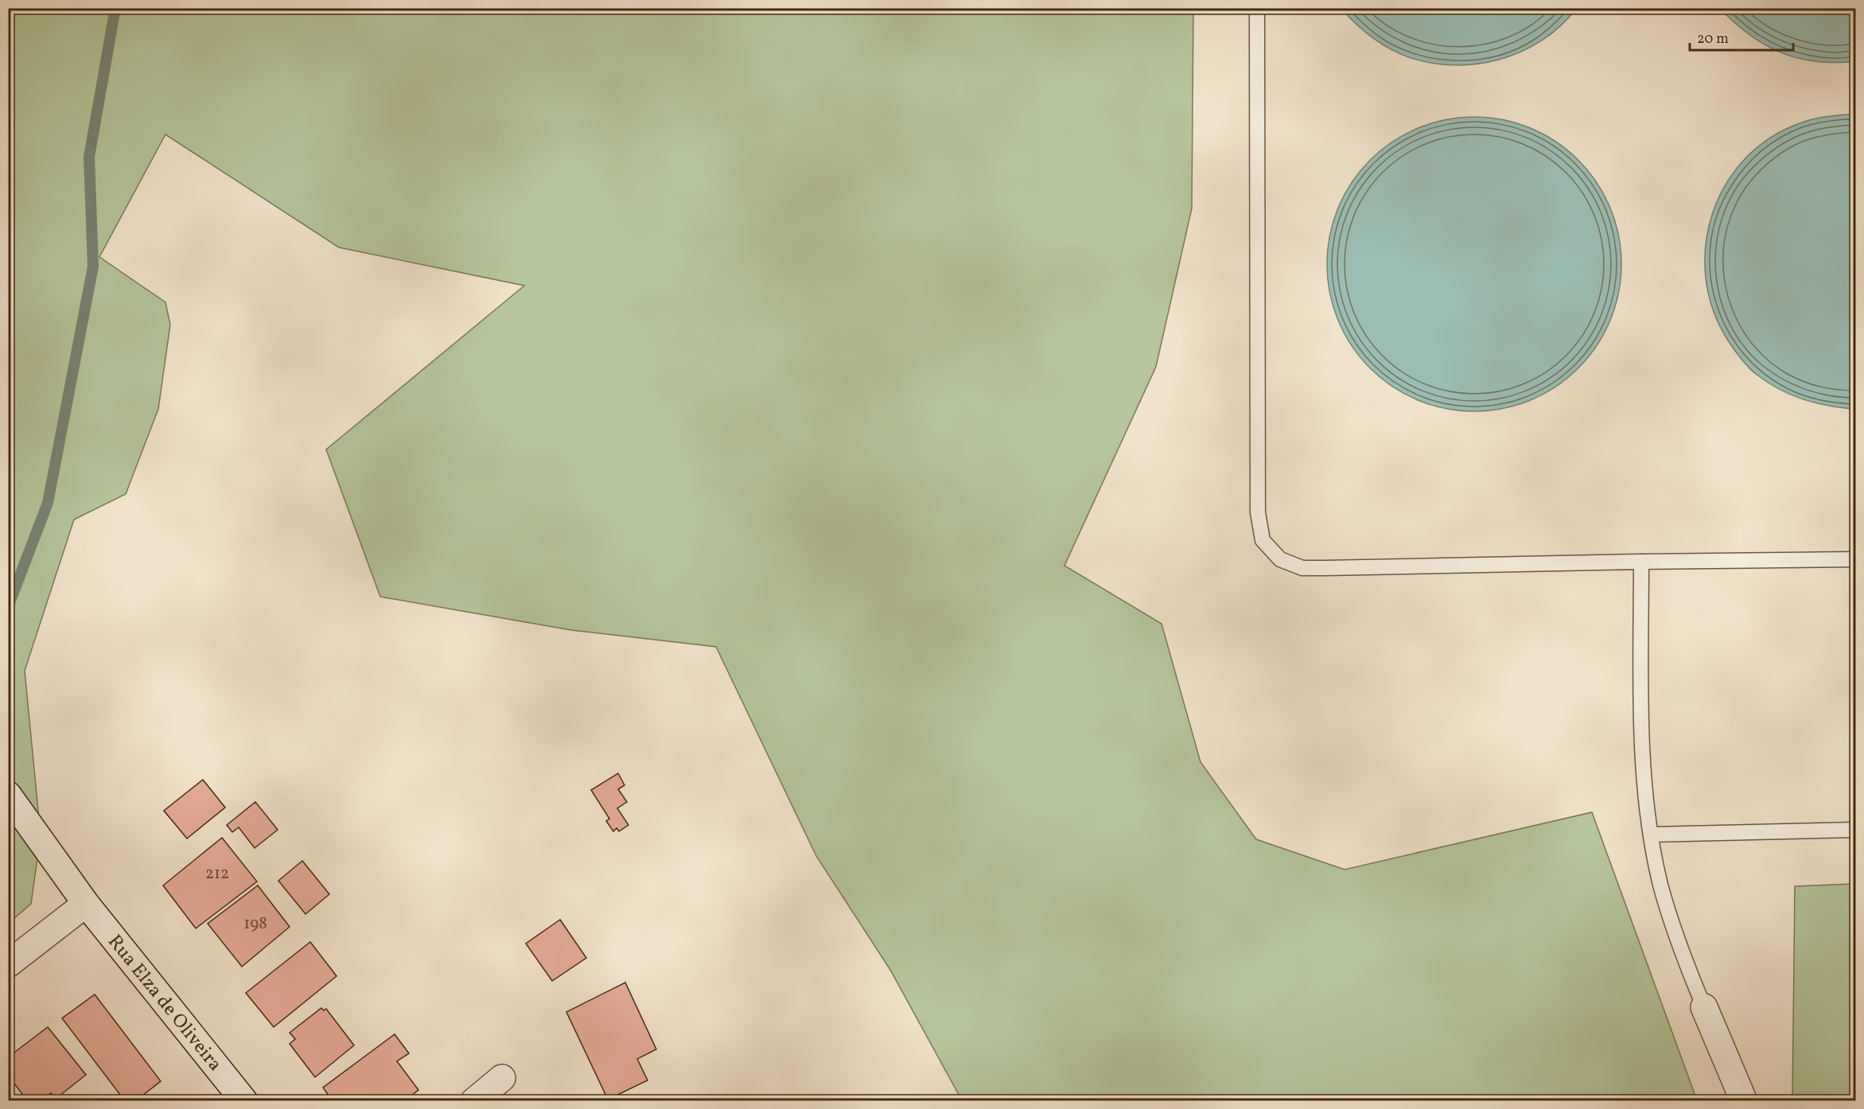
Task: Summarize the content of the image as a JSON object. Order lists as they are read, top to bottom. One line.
{"streets":{"street":["Rua Elza de Oliveira"]},"house_numbers":["212","198"],"scale_bar":"20 m"}
